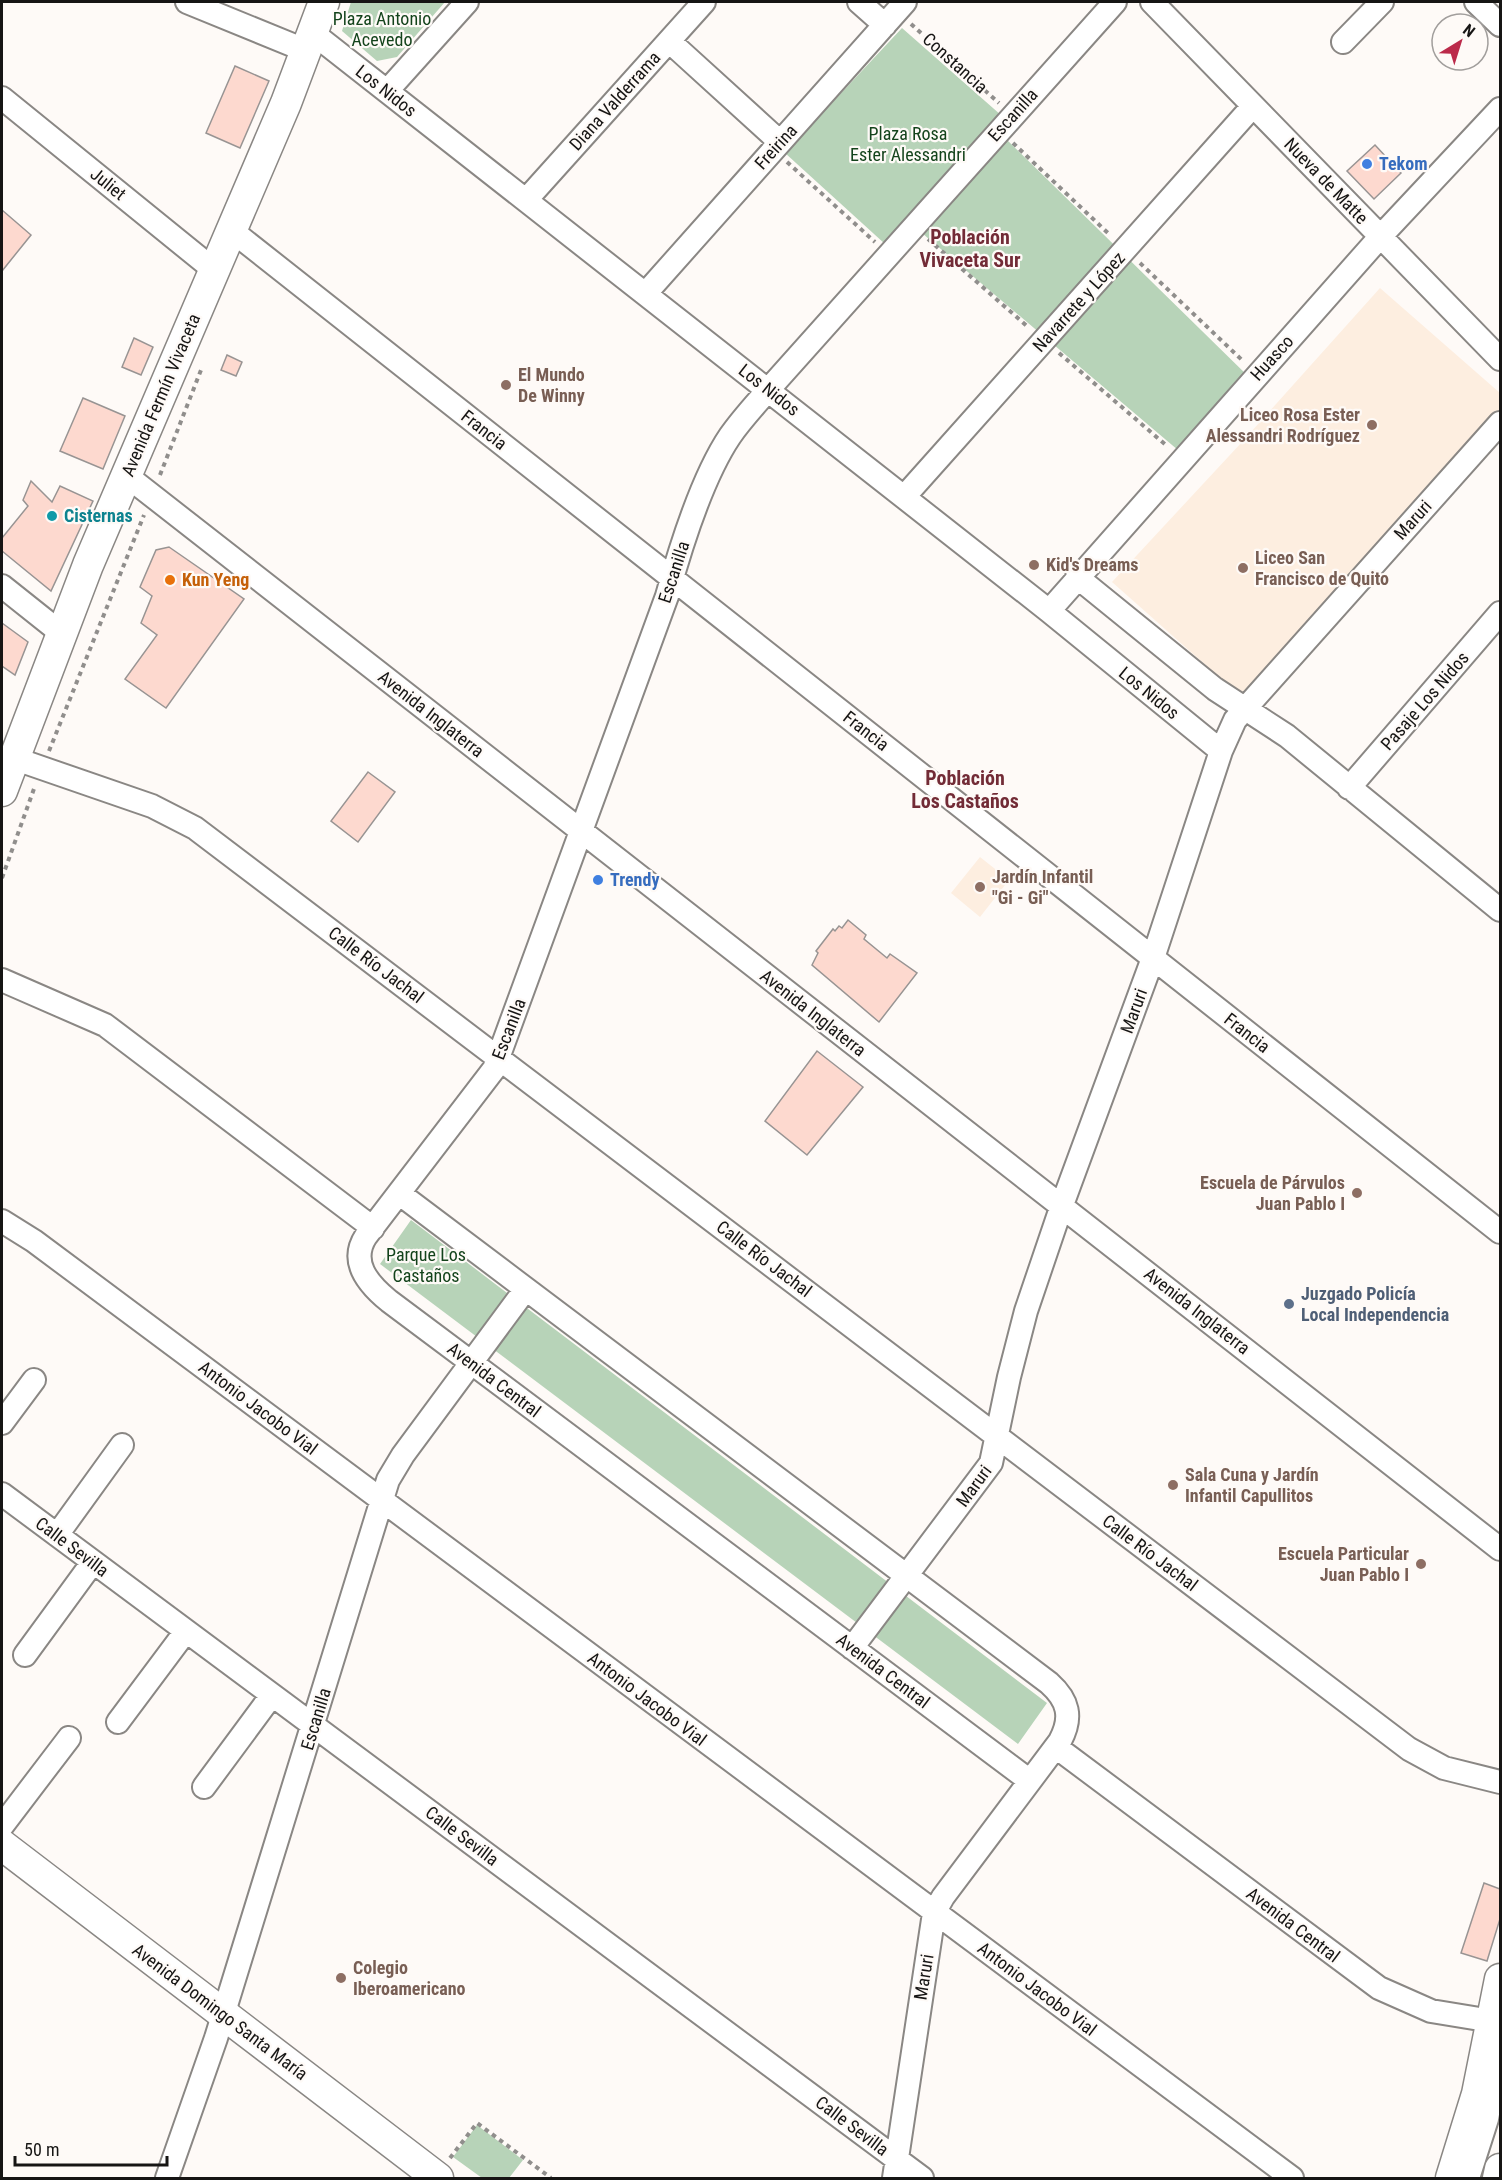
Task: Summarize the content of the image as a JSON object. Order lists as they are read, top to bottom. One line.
{"streets":{"main road":["Avenida Fermín Vivaceta","Avenida Domingo Santa María"],"street":["Los Nidos","Diana Valderrama","Escanilla","Freirina","Nueva de Matte","Juliet","Navarrete y López","Huasco","Francia","Maruri","Pasaje Los Nidos","Avenida Inglaterra","Calle Río Jachal","Avenida Central","Antonio Jacobo Vial","Calle Sevilla"],"path":["Constancia"]},"crossings":[["Constancia","Escanilla"],["Constancia","Freirina"],["Los Nidos","Diana Valderrama"],["Los Nidos","Escanilla"],["Los Nidos","Freirina"],["Los Nidos","Navarrete y López"],["Los Nidos","Huasco"],["Los Nidos","Avenida Fermín Vivaceta"],["Los Nidos","Maruri"],["Escanilla","Francia"],["Escanilla","Avenida Inglaterra"],["Escanilla","Calle Río Jachal"],["Escanilla","Avenida Central"],["Escanilla","Antonio Jacobo Vial"],["Escanilla","Calle Sevilla"],["Escanilla","Avenida Domingo Santa María"],["Nueva de Matte","Navarrete y López"],["Nueva de Matte","Huasco"],["Juliet","Avenida Fermín Vivaceta"],["Avenida Fermín Vivaceta","Francia"],["Avenida Fermín Vivaceta","Avenida Inglaterra"],["Avenida Fermín Vivaceta","Calle Río Jachal"],["Francia","Maruri"],["Maruri","Avenida Inglaterra"],["Maruri","Calle Río Jachal"],["Maruri","Avenida Central"],["Maruri","Antonio Jacobo Vial"],["Maruri","Calle Sevilla"]],"districts":["Población Vivaceta Sur","Población Los Castaños"],"parks":["Plaza Antonio Acevedo","Plaza Rosa Ester Alessandri","Parque Los Castaños"],"places":["Tekom","El Mundo De Winny","Liceo Rosa Ester Alessandri Rodríguez","Cisternas","Kid's Dreams","Liceo San Francisco de Quito","Kun Yeng","Trendy","Jardín Infantil \"Gi - Gi\"","Escuela de Párvulos Juan Pablo I","Juzgado Policía Local Independencia","Sala Cuna y Jardín Infantil Capullitos","Escuela Particular Juan Pablo I","Colegio Iberoamericano"],"scale_bar":"50 m","north":"top right"}
